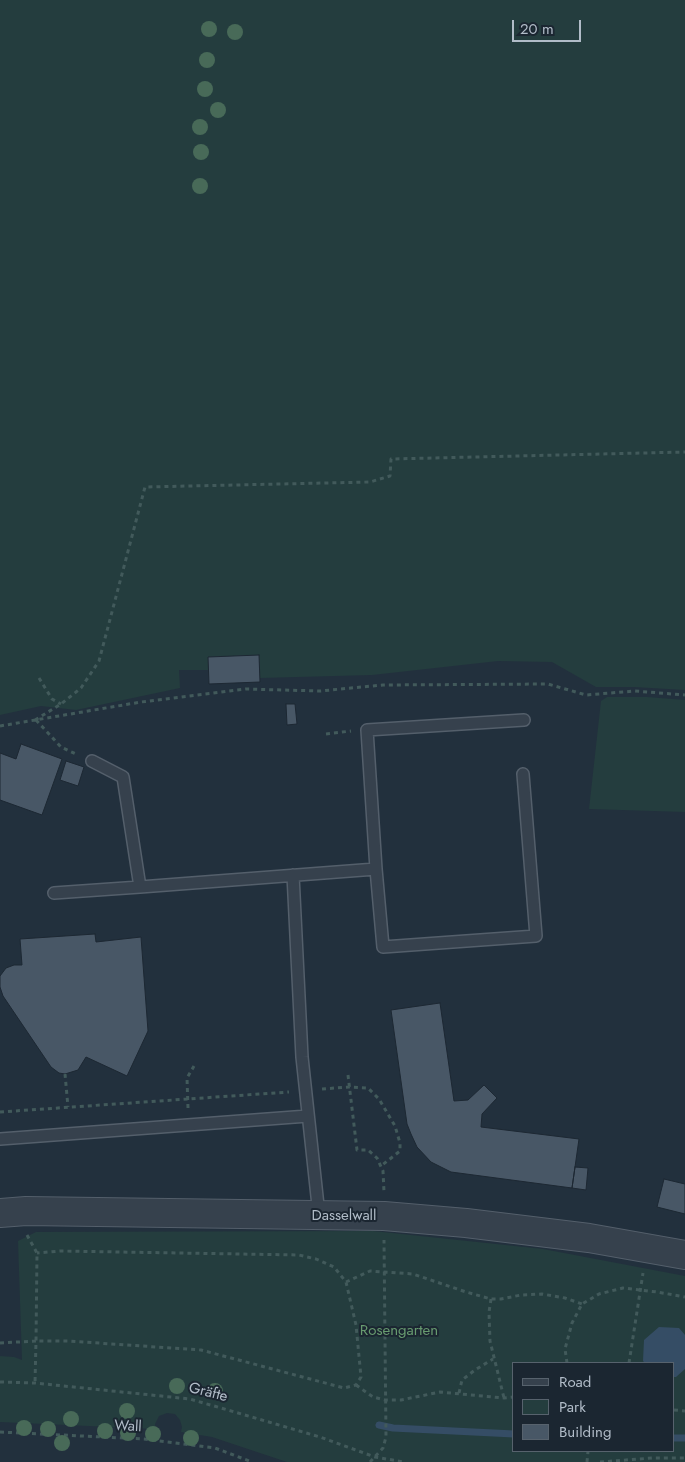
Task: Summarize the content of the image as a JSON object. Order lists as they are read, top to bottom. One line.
{"streets":{"street":["Dasselwall"],"path":["Gräfte","Wall"]},"parks":["Rosengarten"],"legend":["Road","Park","Building"],"scale_bar":"20 m"}
